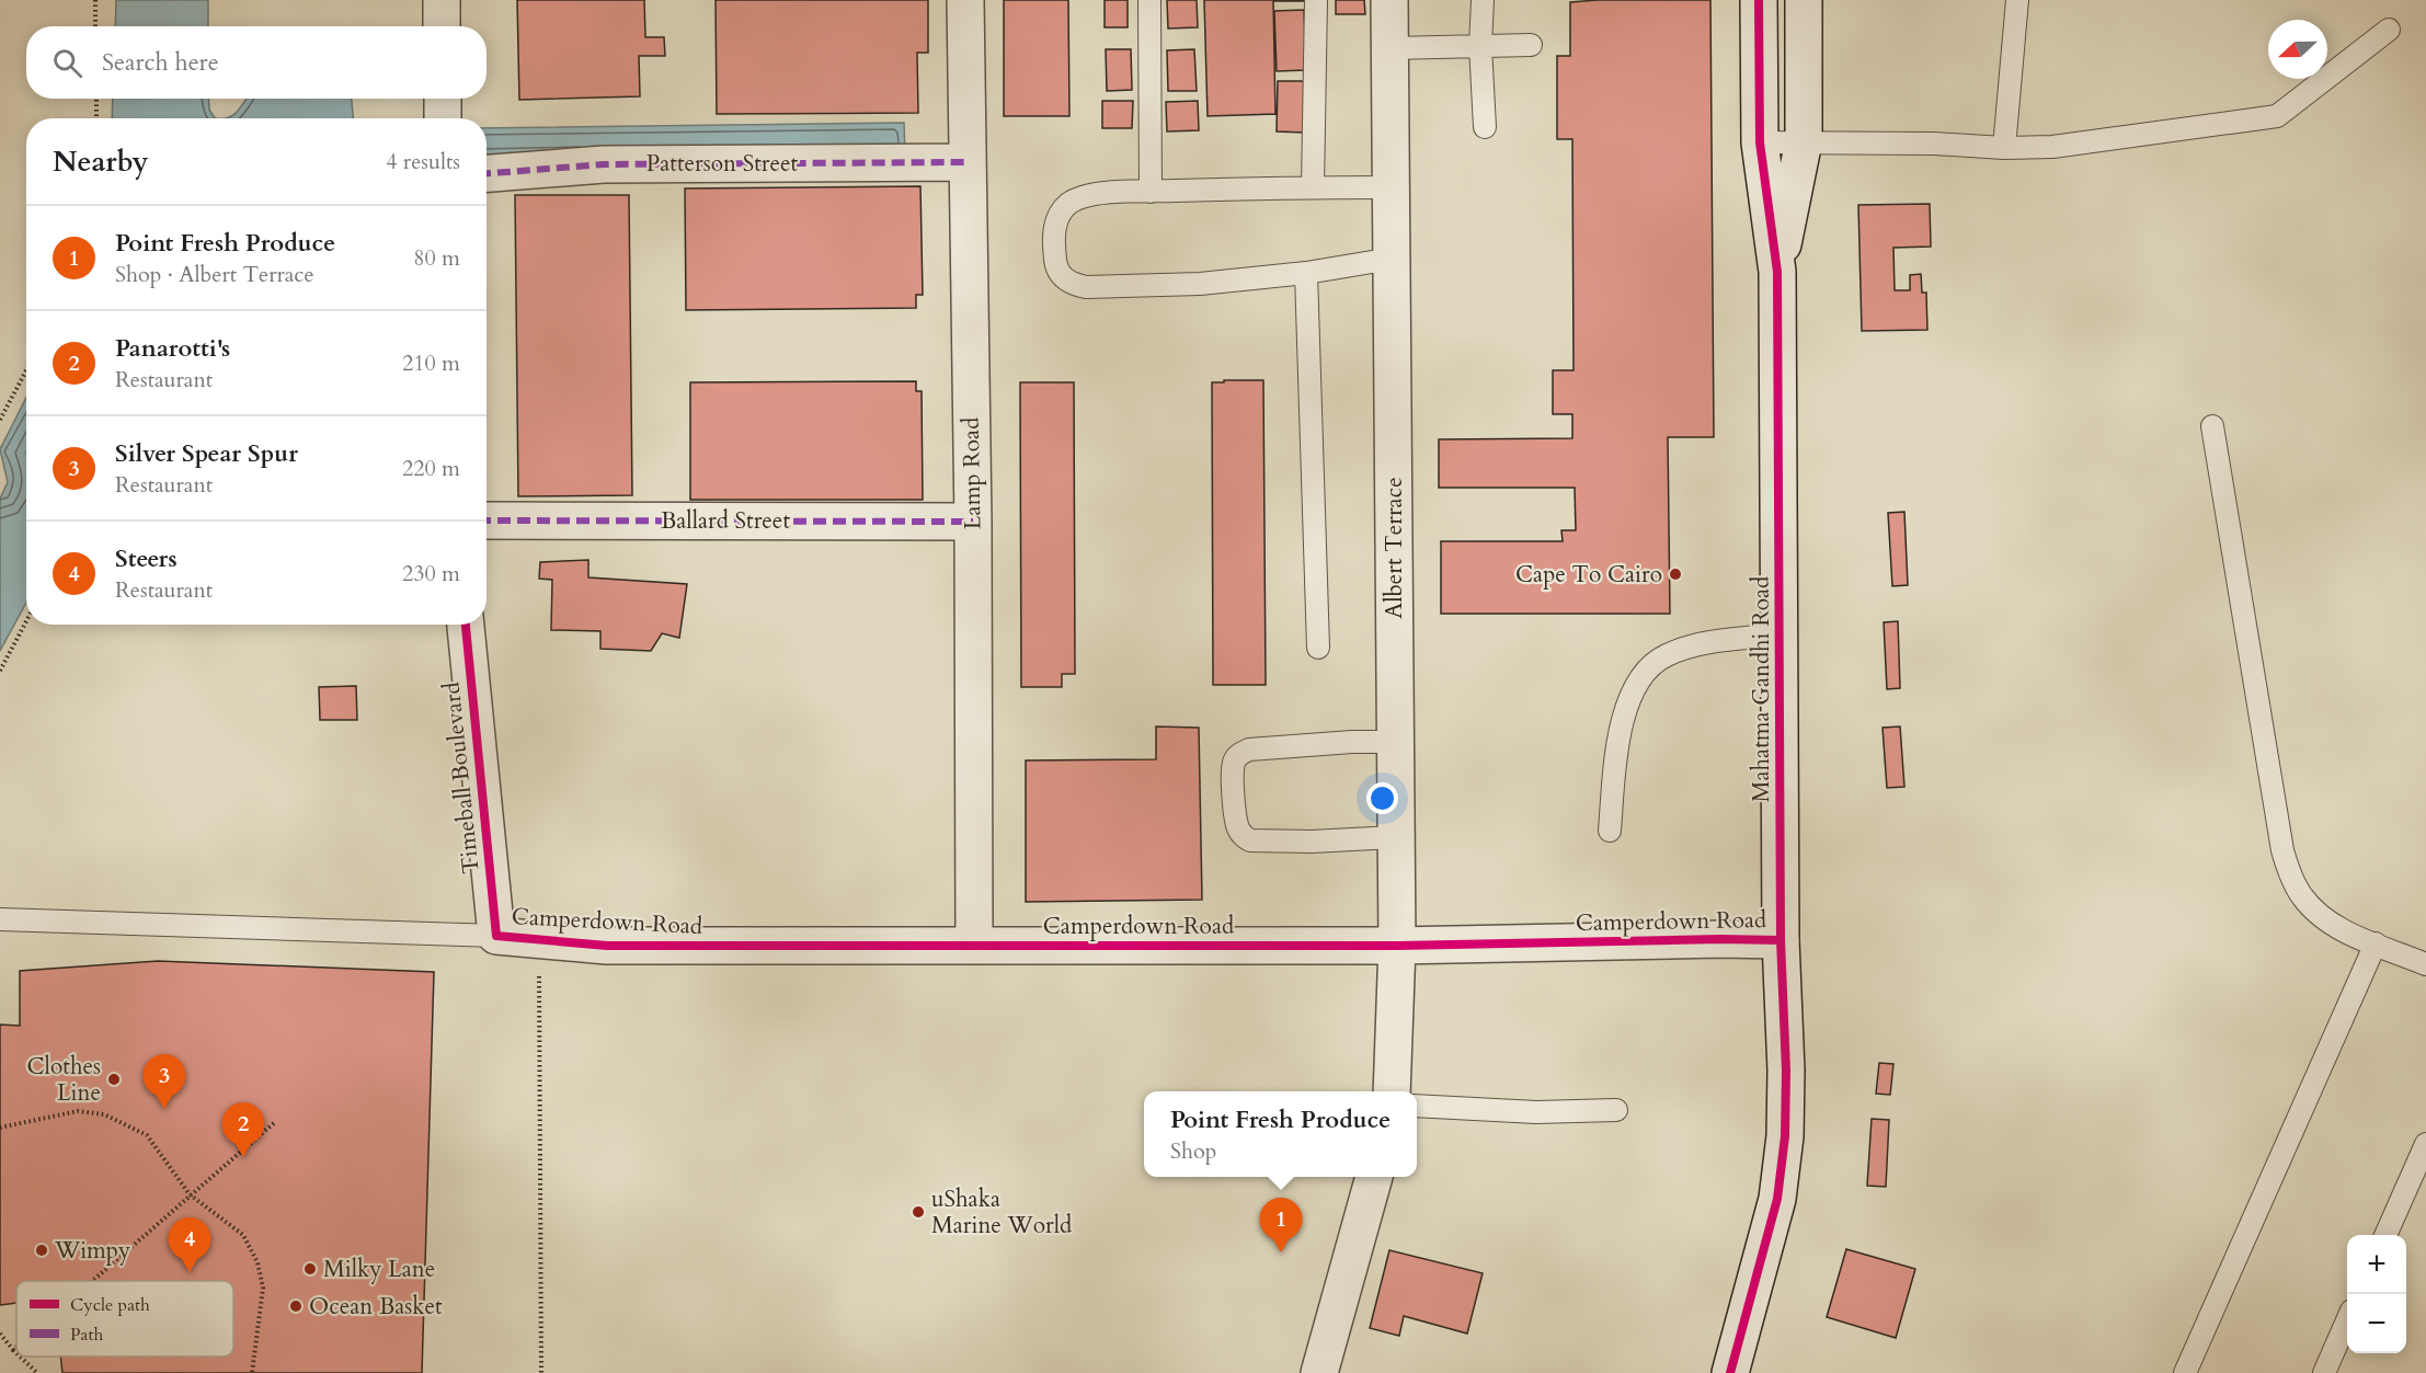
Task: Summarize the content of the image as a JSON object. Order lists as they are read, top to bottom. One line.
{"streets":{"street":["Patterson Street","Lamp Road","Ballard Street","Albert Terrace","Mahatma Gandhi Road","Timeball Boulevard","Camperdown Road"]},"crossings":[["Patterson Street","Lamp Road"],["Lamp Road","Ballard Street"],["Lamp Road","Camperdown Road"],["Albert Terrace","Camperdown Road"],["Mahatma Gandhi Road","Camperdown Road"],["Timeball Boulevard","Camperdown Road"]],"places":["Cape To Cairo","Clothes Line","uShaka Marine World","Wimpy","Milky Lane","Ocean Basket"],"legend":["Cycle path","Path"],"north":"left","page":{"search":"Search here","heading":["Nearby","4 results"],"list":[{"mark":"1","name":"Point Fresh Produce","note":"Shop · Albert Terrace","value":"80 m"},{"mark":"2","name":"Panarotti's","note":"Restaurant","value":"210 m"},{"mark":"3","name":"Silver Spear Spur","note":"Restaurant","value":"220 m"},{"mark":"4","name":"Steers","note":"Restaurant","value":"230 m"}],"pins":["3","2","1","4"],"popup":["Point Fresh Produce","Shop"],"map_buttons":["+","−"]}}
